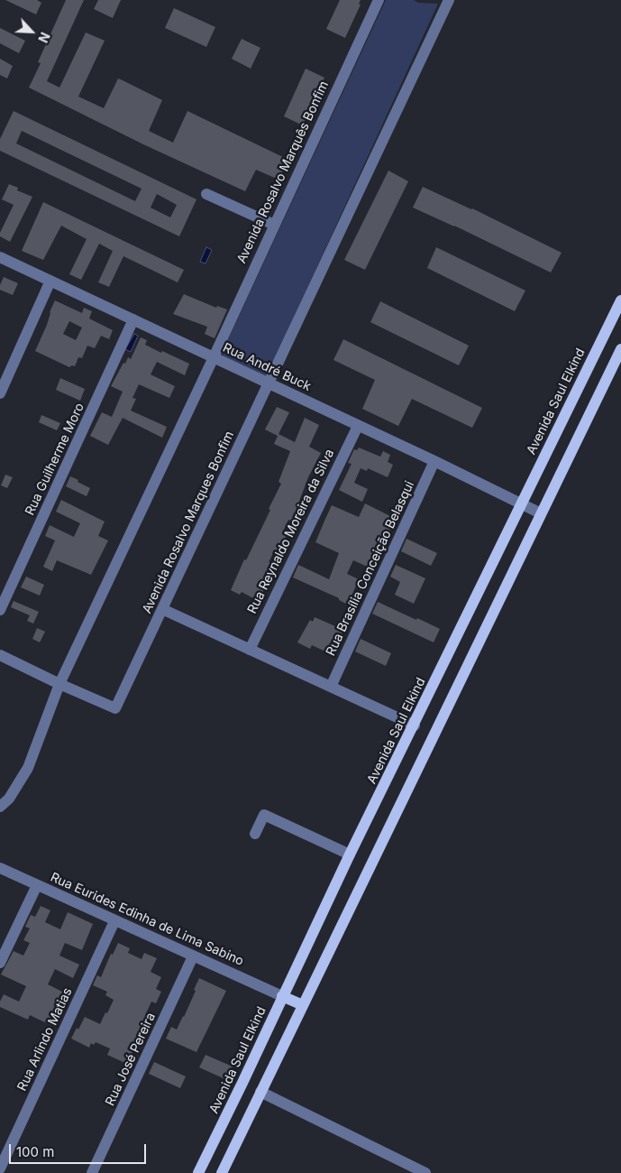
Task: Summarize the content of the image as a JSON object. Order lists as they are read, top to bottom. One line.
{"streets":{"main road":["Avenida Saul Elkind"],"street":["Avenida Rosalvo Marquês Bonfim","Rua André Buck","Rua Guilherme Moro","Avenida Rosalvo Marques Bonfim","Rua Reynaldo Moreira da Silva","Rua Brasília Conceição Belasqui","Rua Eurides Edinha de Lima Sabino","Rua Arlindo Matias","Rua José Pereira"]},"crossings":[["Avenida Rosalvo Marquês Bonfim","Rua André Buck"],["Rua André Buck","Avenida Saul Elkind"],["Rua André Buck","Rua Guilherme Moro"],["Rua André Buck","Avenida Rosalvo Marques Bonfim"],["Rua André Buck","Rua Reynaldo Moreira da Silva"],["Rua André Buck","Rua Brasília Conceição Belasqui"],["Avenida Saul Elkind","Rua Eurides Edinha de Lima Sabino"],["Rua Eurides Edinha de Lima Sabino","Rua Arlindo Matias"],["Rua Eurides Edinha de Lima Sabino","Rua José Pereira"]],"scale_bar":"100 m","north":"bottom right"}
